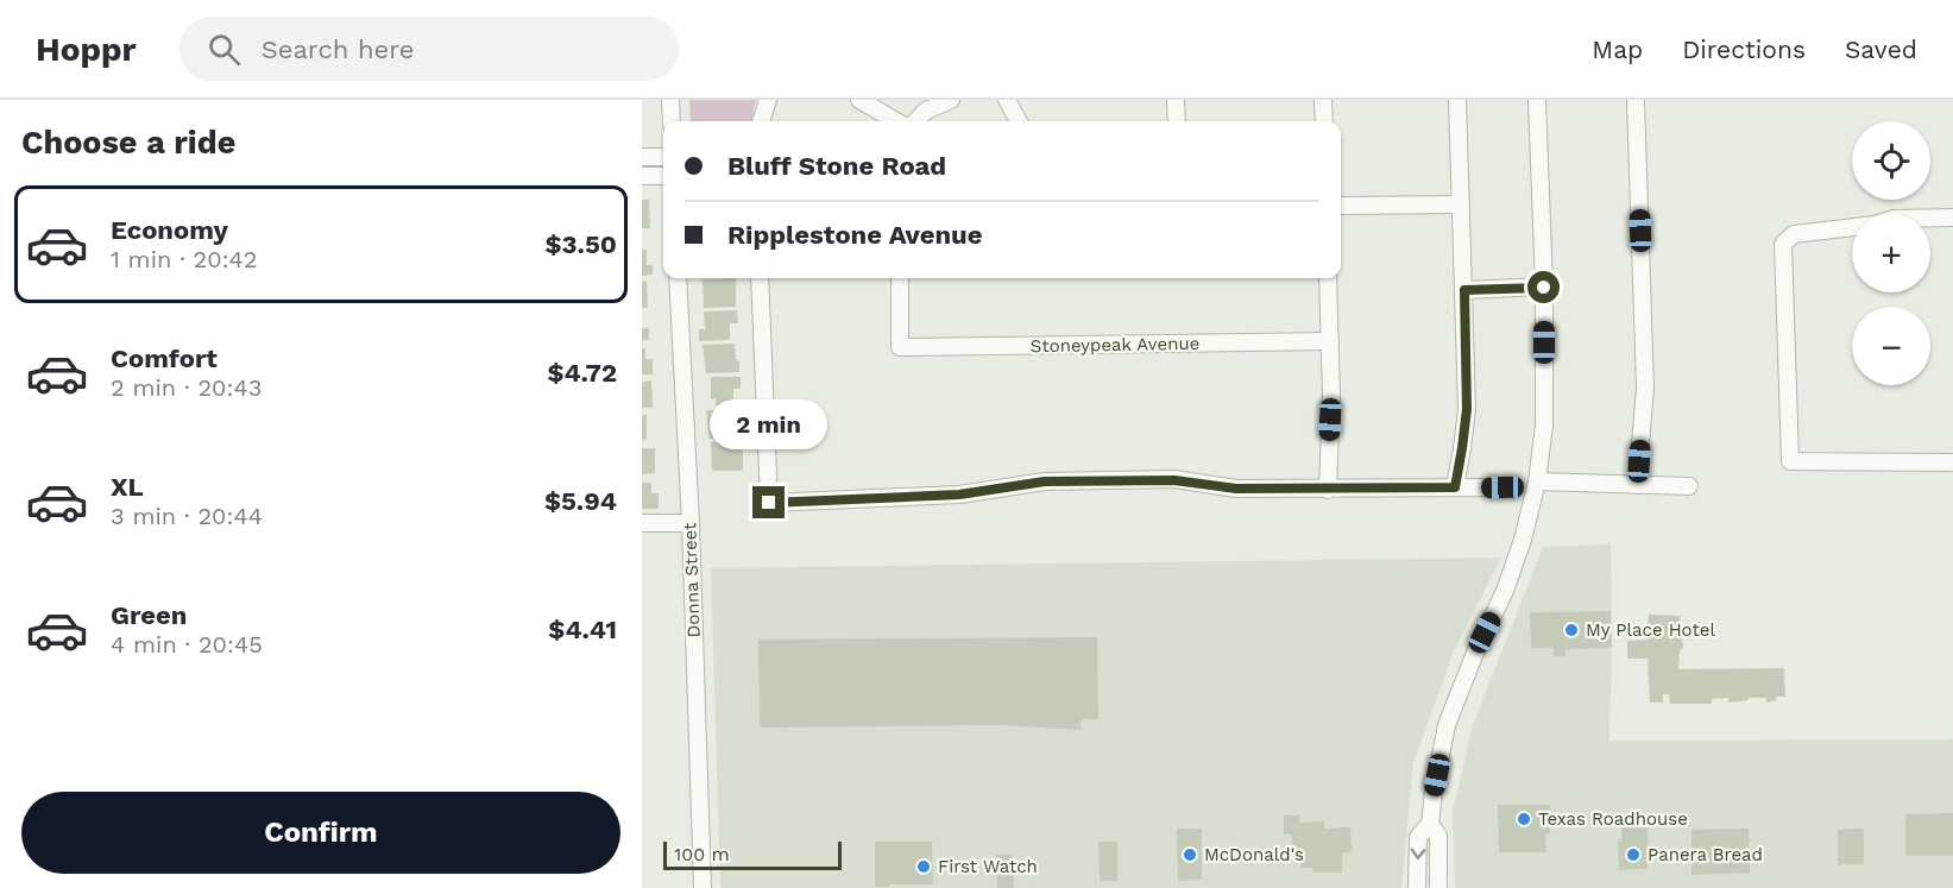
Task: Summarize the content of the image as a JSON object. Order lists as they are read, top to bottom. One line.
{"streets":{"street":["Stoneypeak Avenue","Donna Street"]},"places":["My Place Hotel","Texas Roadhouse","McDonald's","Panera Bread","First Watch"],"scale_bar":"100 m","page":{"header":"Hoppr","search":"Search here","nav":["Map","Directions","Saved"],"heading":"Choose a ride","map_buttons":["+","−"],"banner":["Bluff Stone Road","Ripplestone Avenue"],"list":[{"name":"Economy","note":"1 min · 20:42","value":"$3.50"},{"name":"Comfort","note":"2 min · 20:43","value":"$4.72"},{"name":"XL","note":"3 min · 20:44","value":"$5.94"},{"name":"Green","note":"4 min · 20:45","value":"$4.41"}],"bubble":"2 min","buttons":"Confirm","scale":"100 m"}}
